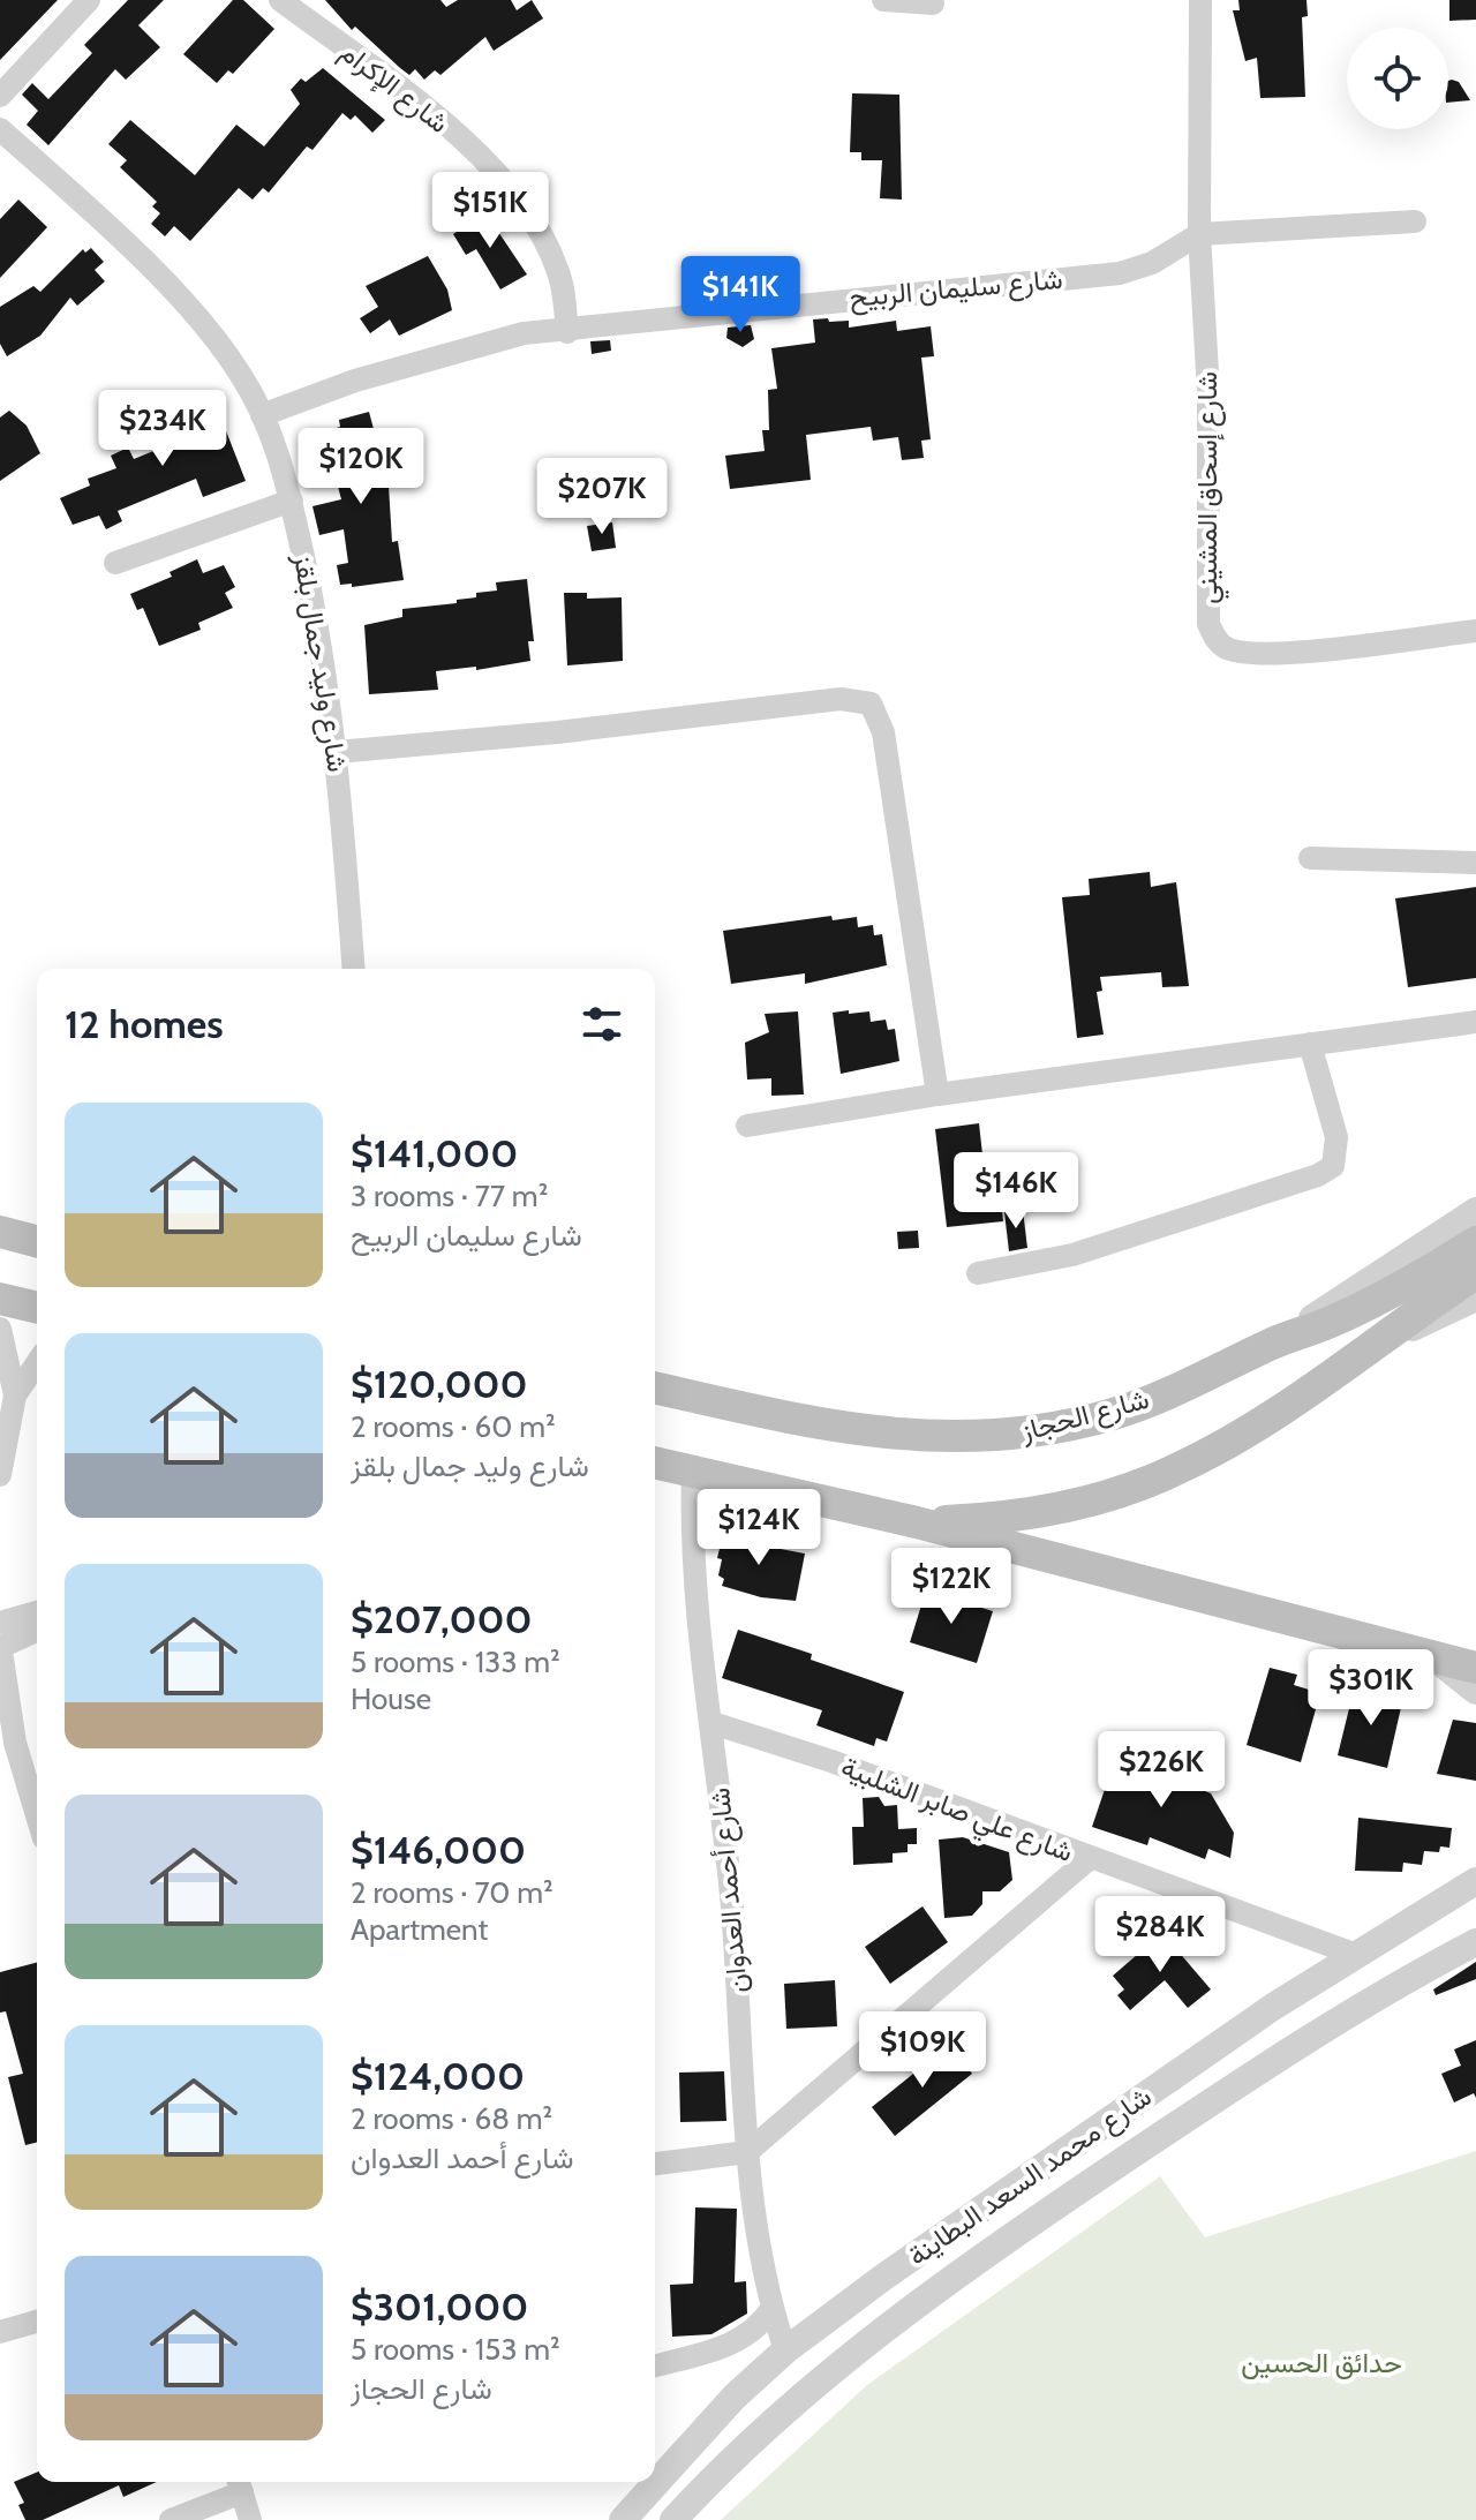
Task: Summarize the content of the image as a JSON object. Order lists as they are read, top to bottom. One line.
{"streets":{"main road":["شارع الحجاز"],"street":["شارع الإكرام","شارع سليمان الربيح","شارع إسحاق المشيني","شارع وليد جمال بلقز","شارع علي صابر الشلبية","شارع أحمد العدوان","شارع محمد السعد البطاينة"]},"crossings":[["شارع الإكرام","شارع سليمان الربيح"],["شارع سليمان الربيح","شارع إسحاق المشيني"],["شارع سليمان الربيح","شارع وليد جمال بلقز"],["شارع علي صابر الشلبية","شارع أحمد العدوان"],["شارع علي صابر الشلبية","شارع محمد السعد البطاينة"],["شارع أحمد العدوان","شارع محمد السعد البطاينة"]],"parks":["حدائق الحسين"],"page":{"price":["$151K","$141K","$234K","$120K","$207K","$146K","$124K","$122K","$301K","$226K","$284K","$109K"],"heading":"12 homes","list":[{"name":"$141,000","note":"3 rooms · 77 m² · شارع سليمان الربيح"},{"name":"$120,000","note":"2 rooms · 60 m² · شارع وليد جمال بلقز"},{"name":"$207,000","note":"5 rooms · 133 m² · House"},{"name":"$146,000","note":"2 rooms · 70 m² · Apartment"},{"name":"$124,000","note":"2 rooms · 68 m² · شارع أحمد العدوان"},{"name":"$301,000","note":"5 rooms · 153 m² · شارع الحجاز"}]}}
